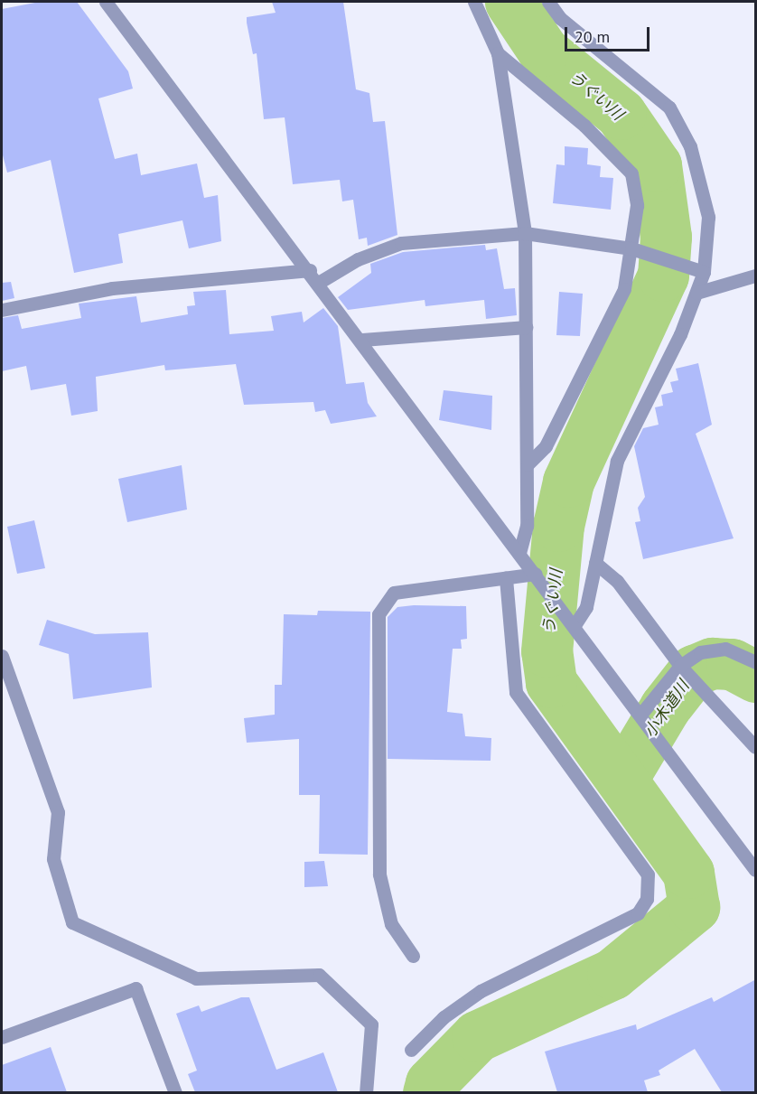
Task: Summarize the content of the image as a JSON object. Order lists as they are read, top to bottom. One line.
{"water":["うぐい川","小木道川"],"scale_bar":"20 m"}
